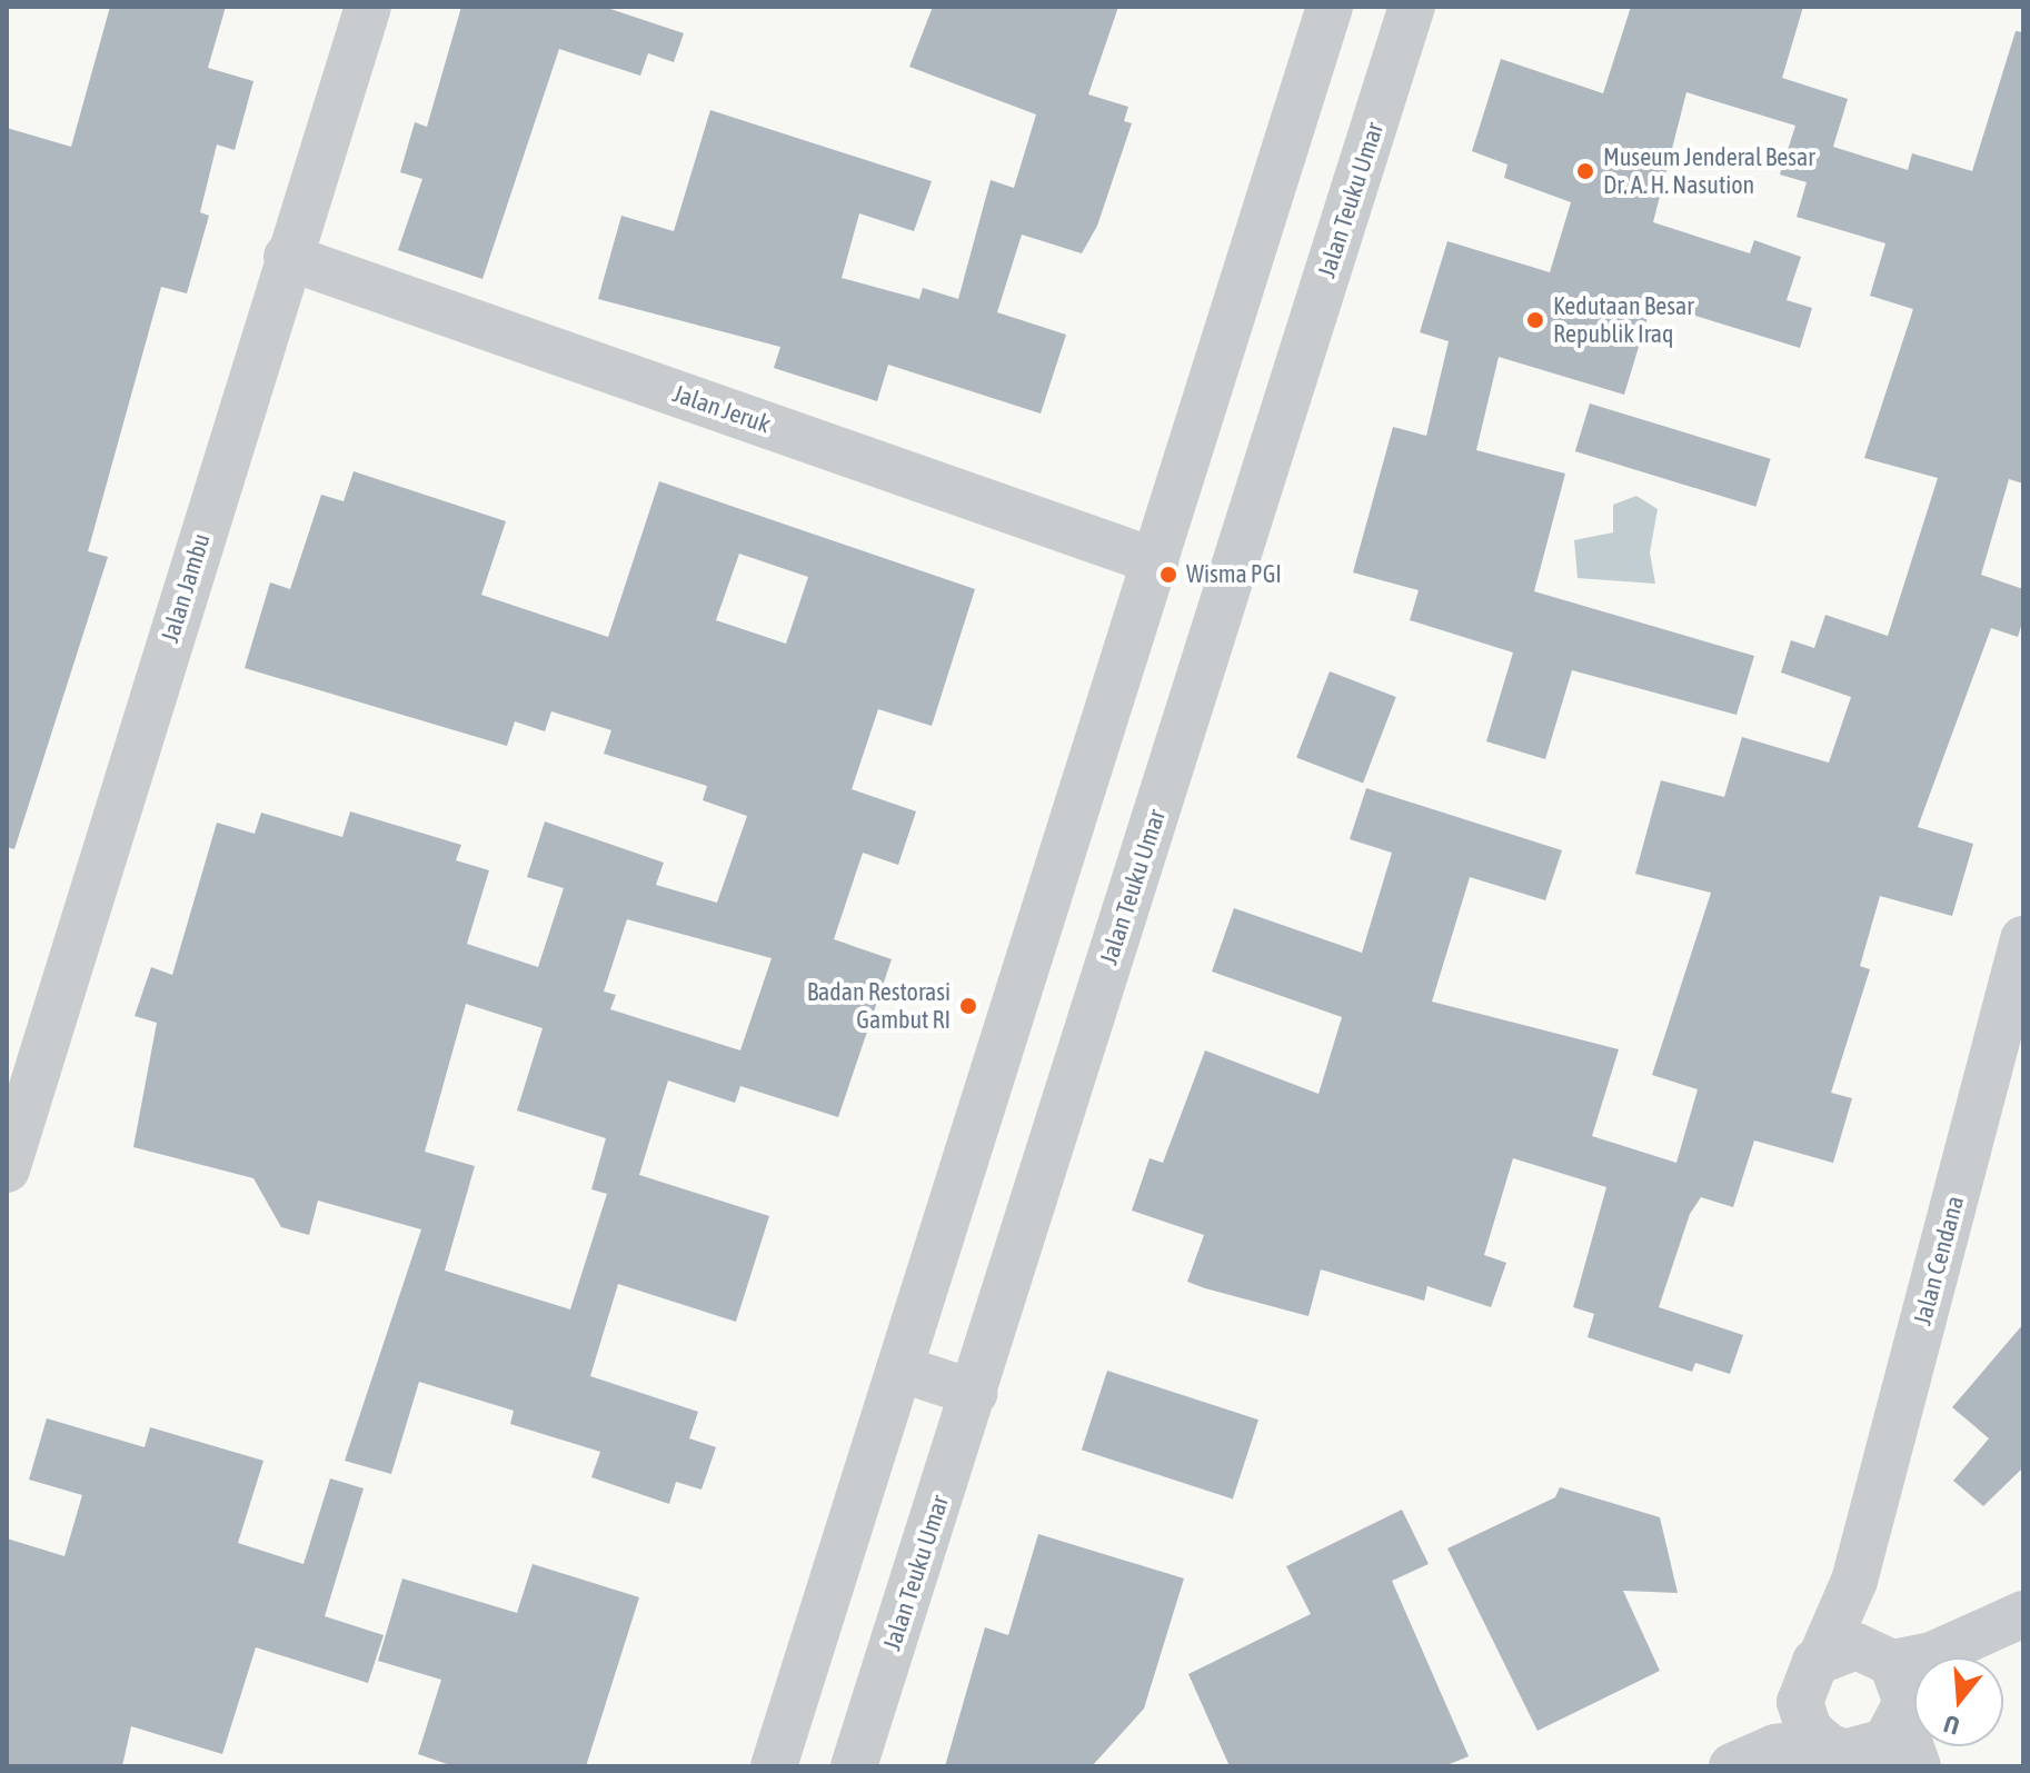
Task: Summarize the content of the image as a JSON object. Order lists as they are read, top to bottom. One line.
{"streets":{"street":["Jalan Teuku Umar","Jalan Jeruk","Jalan Jambu","Jalan Cendana"]},"crossings":[["Jalan Jeruk","Jalan Jambu"]],"places":["Museum Jenderal Besar Dr. A. H. Nasution","Kedutaan Besar Republik Iraq","Wisma PGI","Badan Restorasi Gambut RI"],"north":"bottom"}
